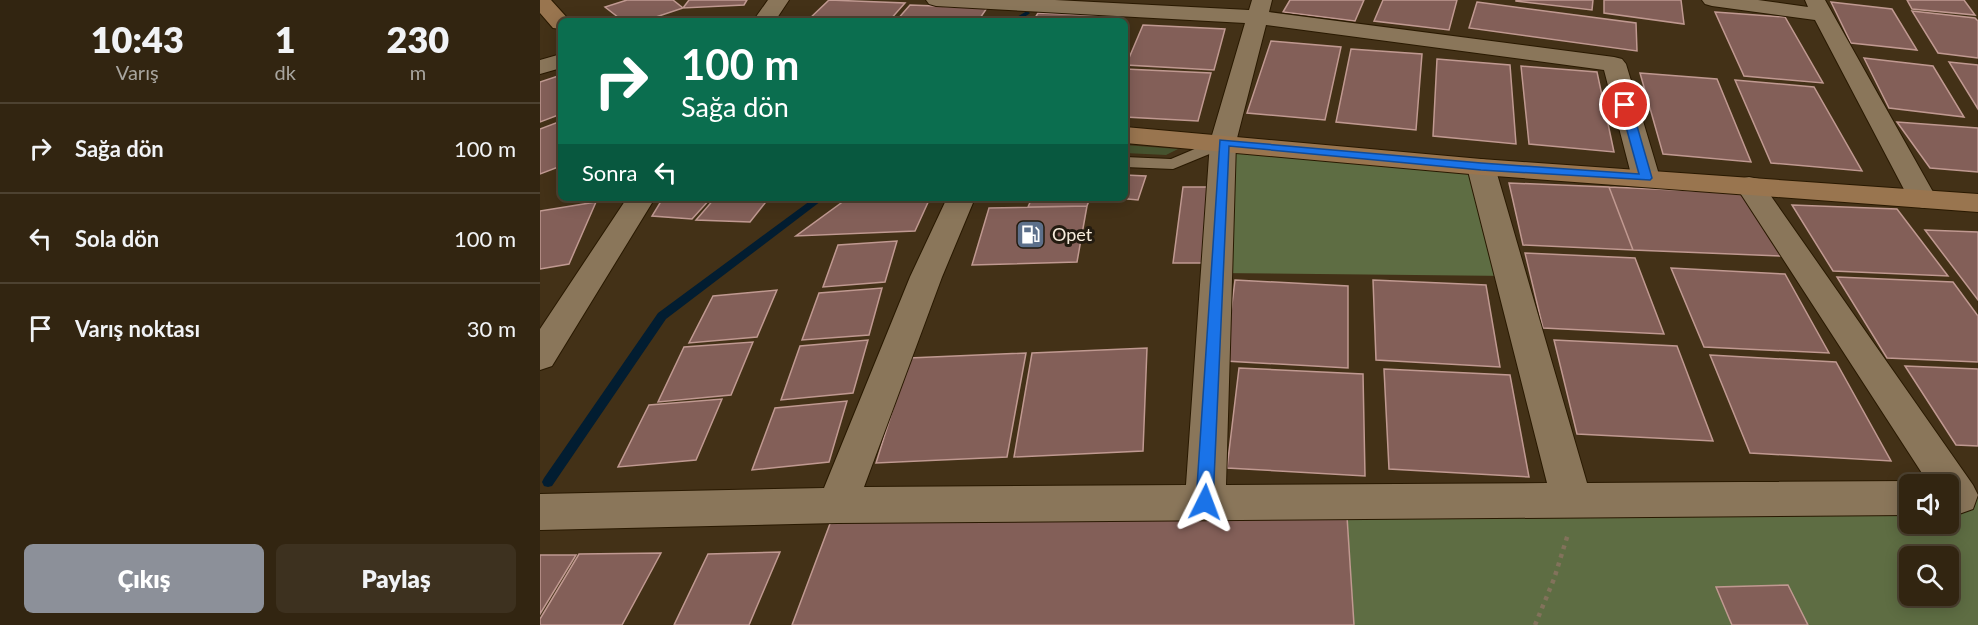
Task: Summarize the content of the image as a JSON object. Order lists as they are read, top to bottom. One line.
{"places":{"fuel station":["Opet"]},"page":{"eta":["10:43","Varış","1","dk","230","m"],"turn":["100 m","Sağa dön"],"list":[{"name":"Sağa dön","value":"100 m"},{"name":"Sola dön","value":"100 m"},{"name":"Varış noktası","value":"30 m"}],"then":"Sonra","buttons":["Çıkış","Paylaş"]}}
